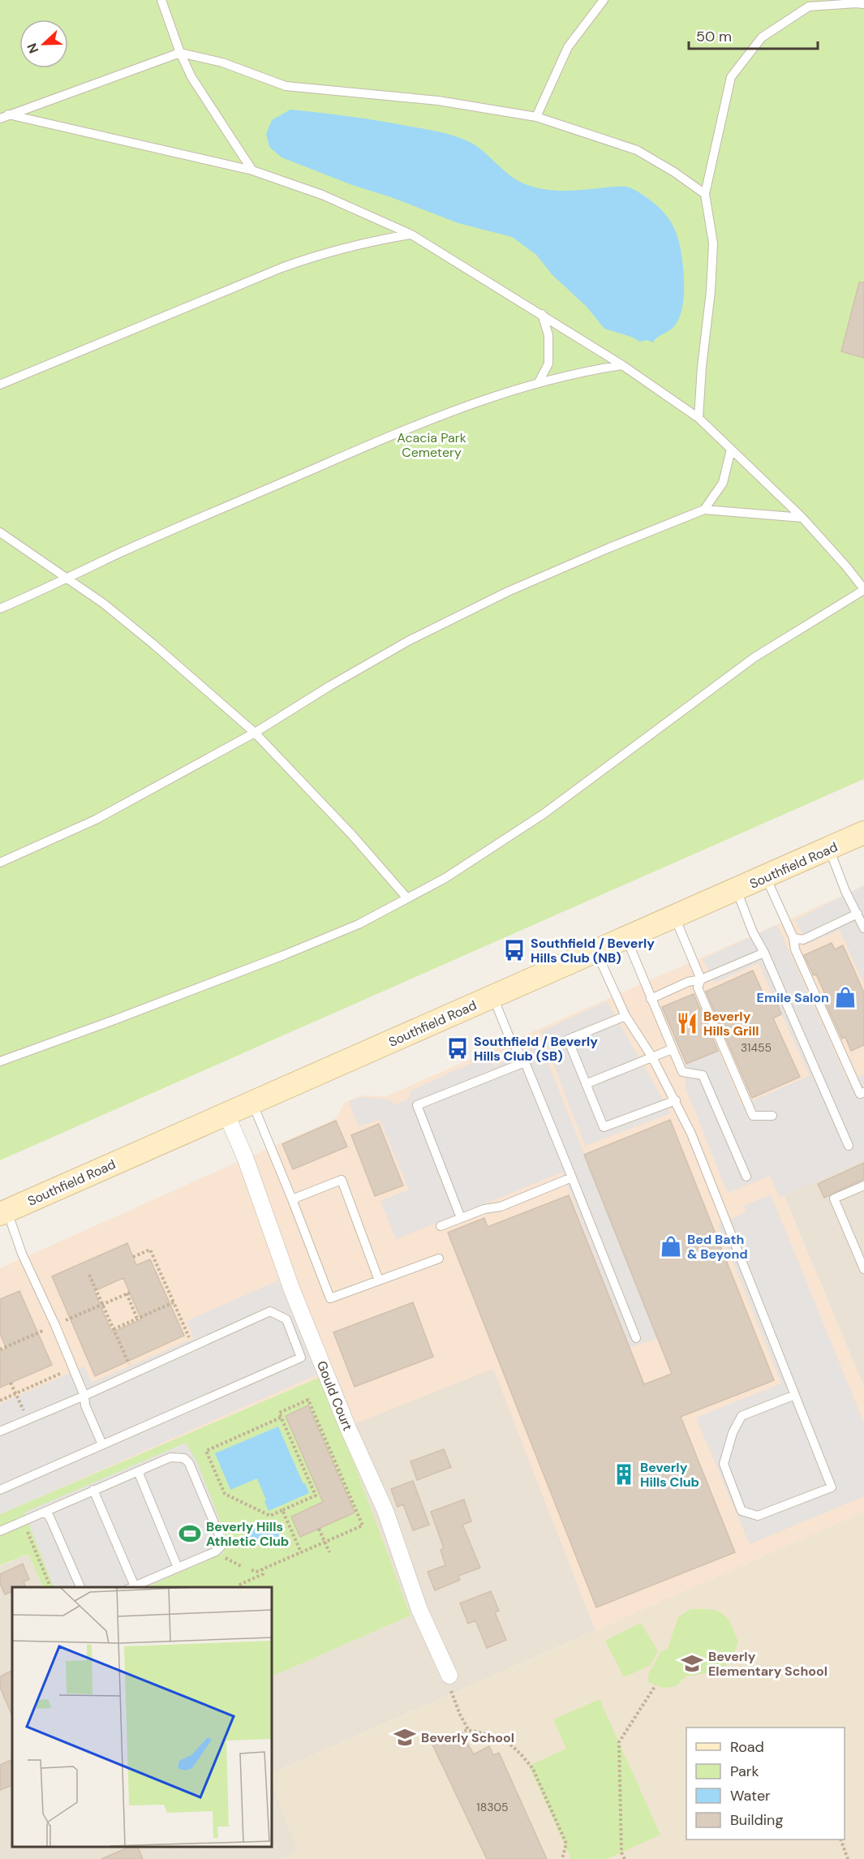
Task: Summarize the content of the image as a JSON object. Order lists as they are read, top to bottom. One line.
{"streets":{"main road":["Southfield Road"],"street":["Gould Court"]},"crossings":[["Southfield Road","Gould Court"]],"parks":["Acacia Park Cemetery"],"places":{"bus stop":["Southfield / Beverly Hills Club (NB)","Southfield / Beverly Hills Club (SB)"],"shop":["Emile Salon","Bed Bath & Beyond"],"restaurant":["Beverly Hills Grill"],"building":["Beverly Hills Club"],"sports":["Beverly Hills Athletic Club"],"school or university":["Beverly Elementary School","Beverly School"]},"house_numbers":["31455","18305"],"legend":["Road","Park","Water","Building"],"scale_bar":"50 m","north":"left"}
